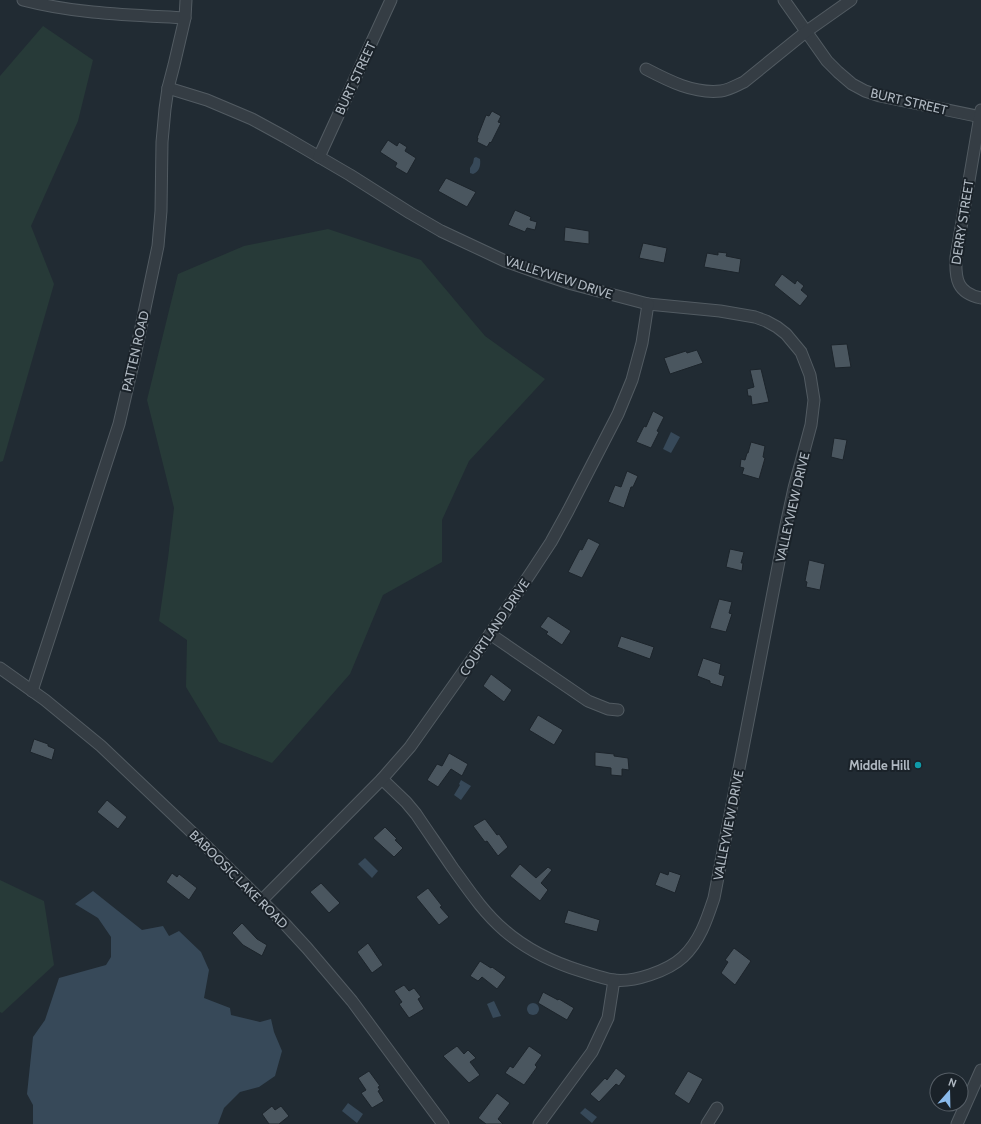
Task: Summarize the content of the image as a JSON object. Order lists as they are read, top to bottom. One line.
{"streets":{"street":["BURT STREET","DERRY STREET","VALLEYVIEW DRIVE","PATTEN ROAD","COURTLAND DRIVE","BABOOSIC LAKE ROAD"]},"crossings":[["BURT STREET","DERRY STREET"],["BURT STREET","VALLEYVIEW DRIVE"],["VALLEYVIEW DRIVE","PATTEN ROAD"],["VALLEYVIEW DRIVE","COURTLAND DRIVE"],["PATTEN ROAD","BABOOSIC LAKE ROAD"],["COURTLAND DRIVE","BABOOSIC LAKE ROAD"]],"places":["Middle Hill"],"north":"top"}
